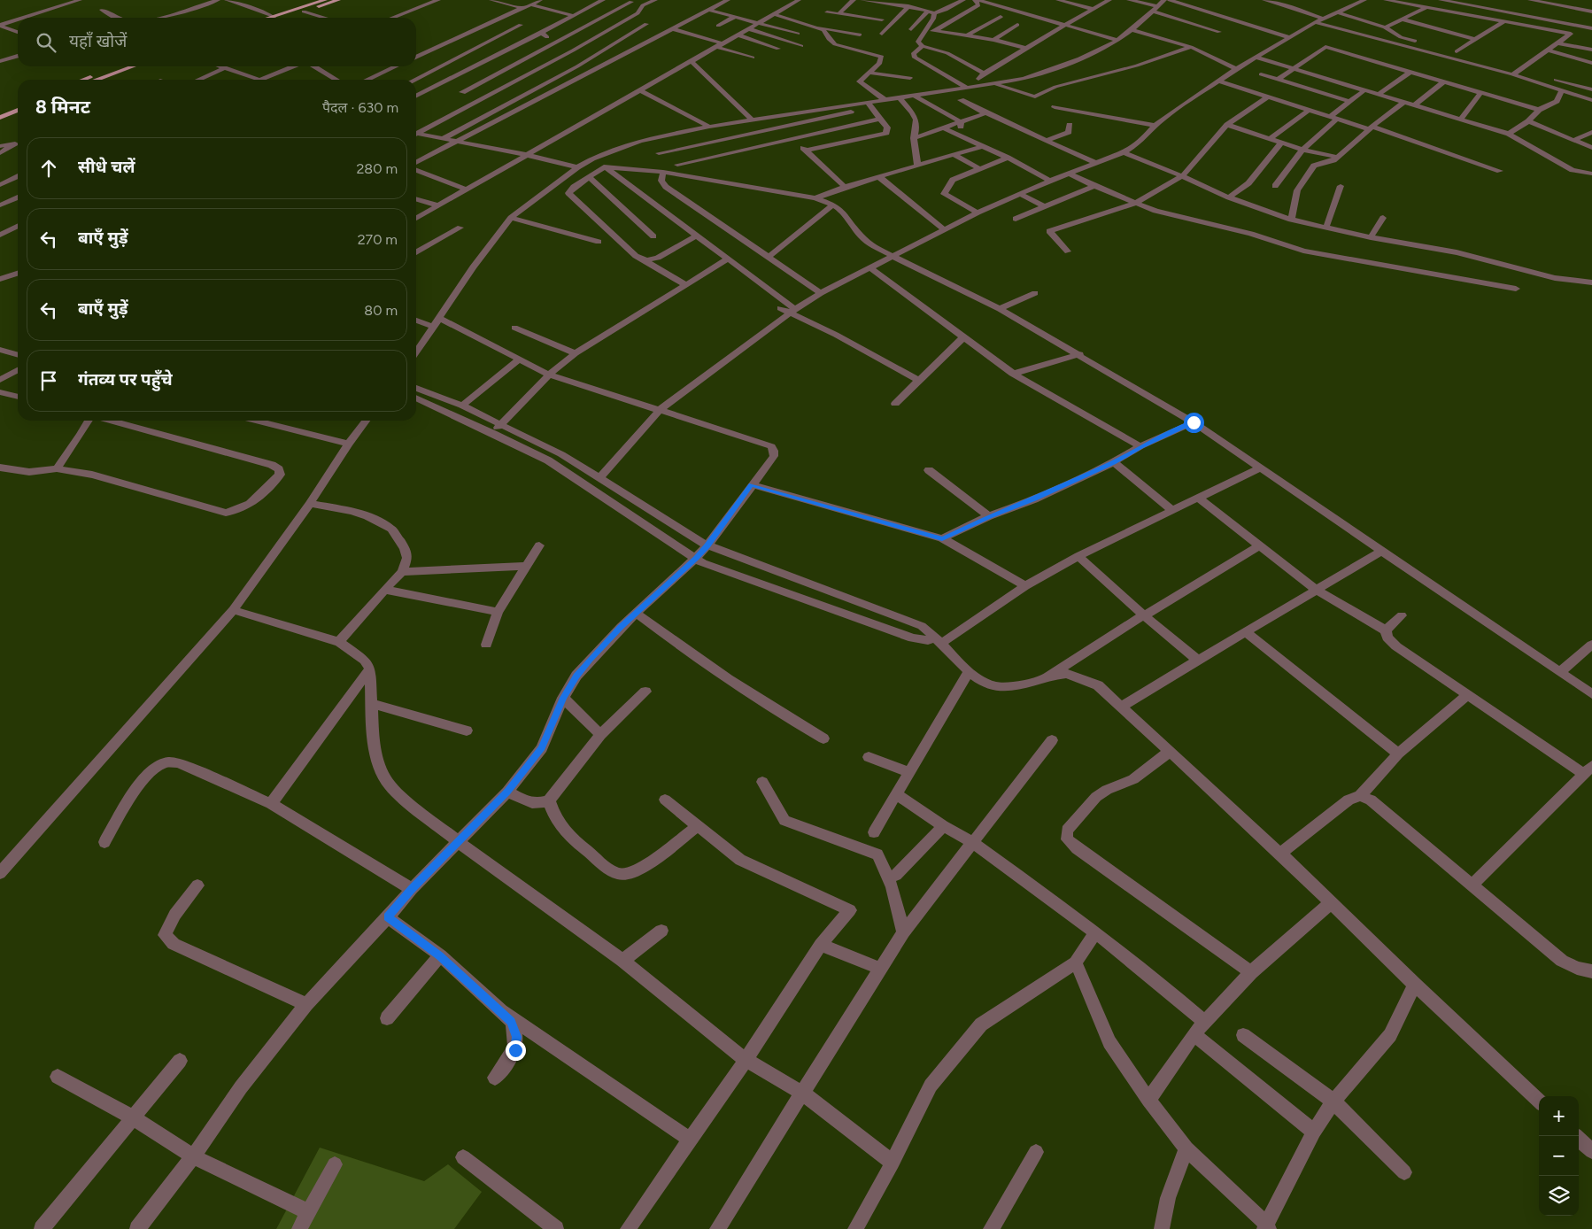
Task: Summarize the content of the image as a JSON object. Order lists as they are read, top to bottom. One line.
{"page":{"search":"यहाँ खोजें","heading":["8 मिनट","पैदल · 630 m"],"list":[["सीधे चलें","280 m"],["बाएँ मुड़ें","270 m"],["बाएँ मुड़ें","80 m"],"गंतव्य पर पहुँचे"],"map_buttons":["+","−"]}}
